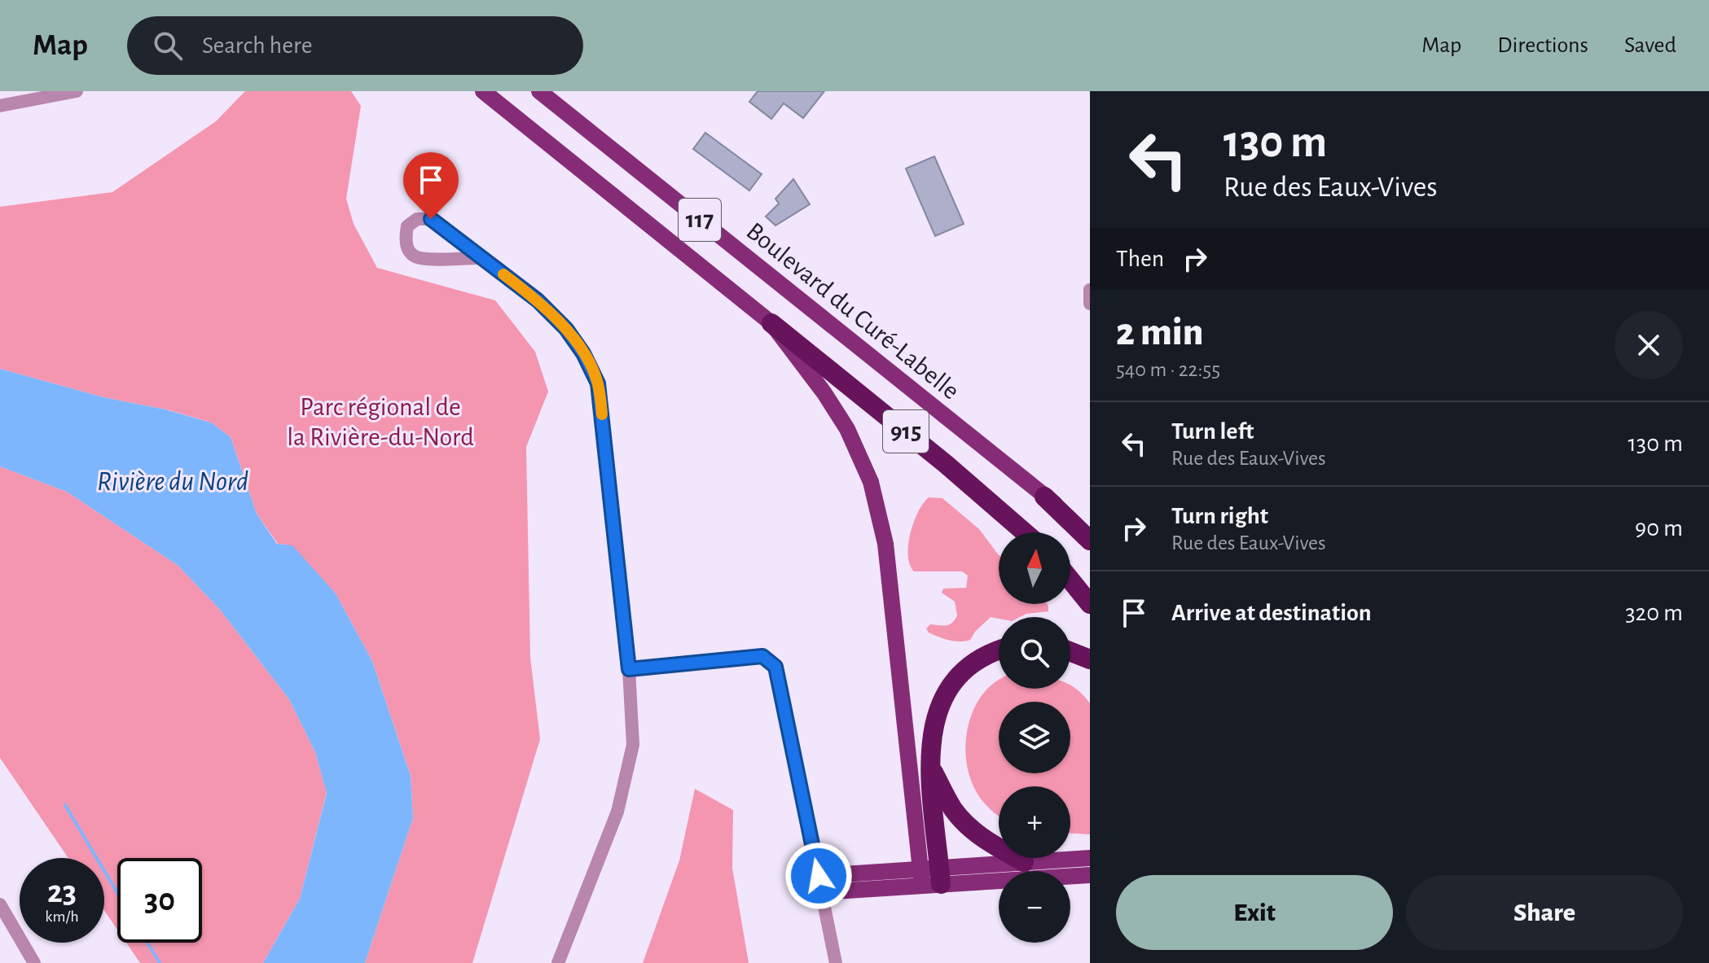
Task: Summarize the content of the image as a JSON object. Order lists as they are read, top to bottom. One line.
{"streets":{"highway":["915"],"main road":["117","Boulevard du Curé-Labelle"]},"crossings":[["117","915"]],"water":["Rivière du Nord"],"parks":["Parc régional de la Rivière-du-Nord"],"north":"top","page":{"header":"Map","search":"Search here","nav":["Map","Directions","Saved"],"turn":["130 m","Rue des Eaux-Vives"],"then":"Then","heading":["2 min","540 m · 22:55"],"list":[{"name":"Turn left","note":"Rue des Eaux-Vives","value":"130 m"},{"name":"Turn right","note":"Rue des Eaux-Vives","value":"90 m"},{"name":"Arrive at destination","value":"320 m"}],"map_buttons":["+","−"],"speed":"23 km/h","limit":"30","buttons":["Exit","Share"]}}
